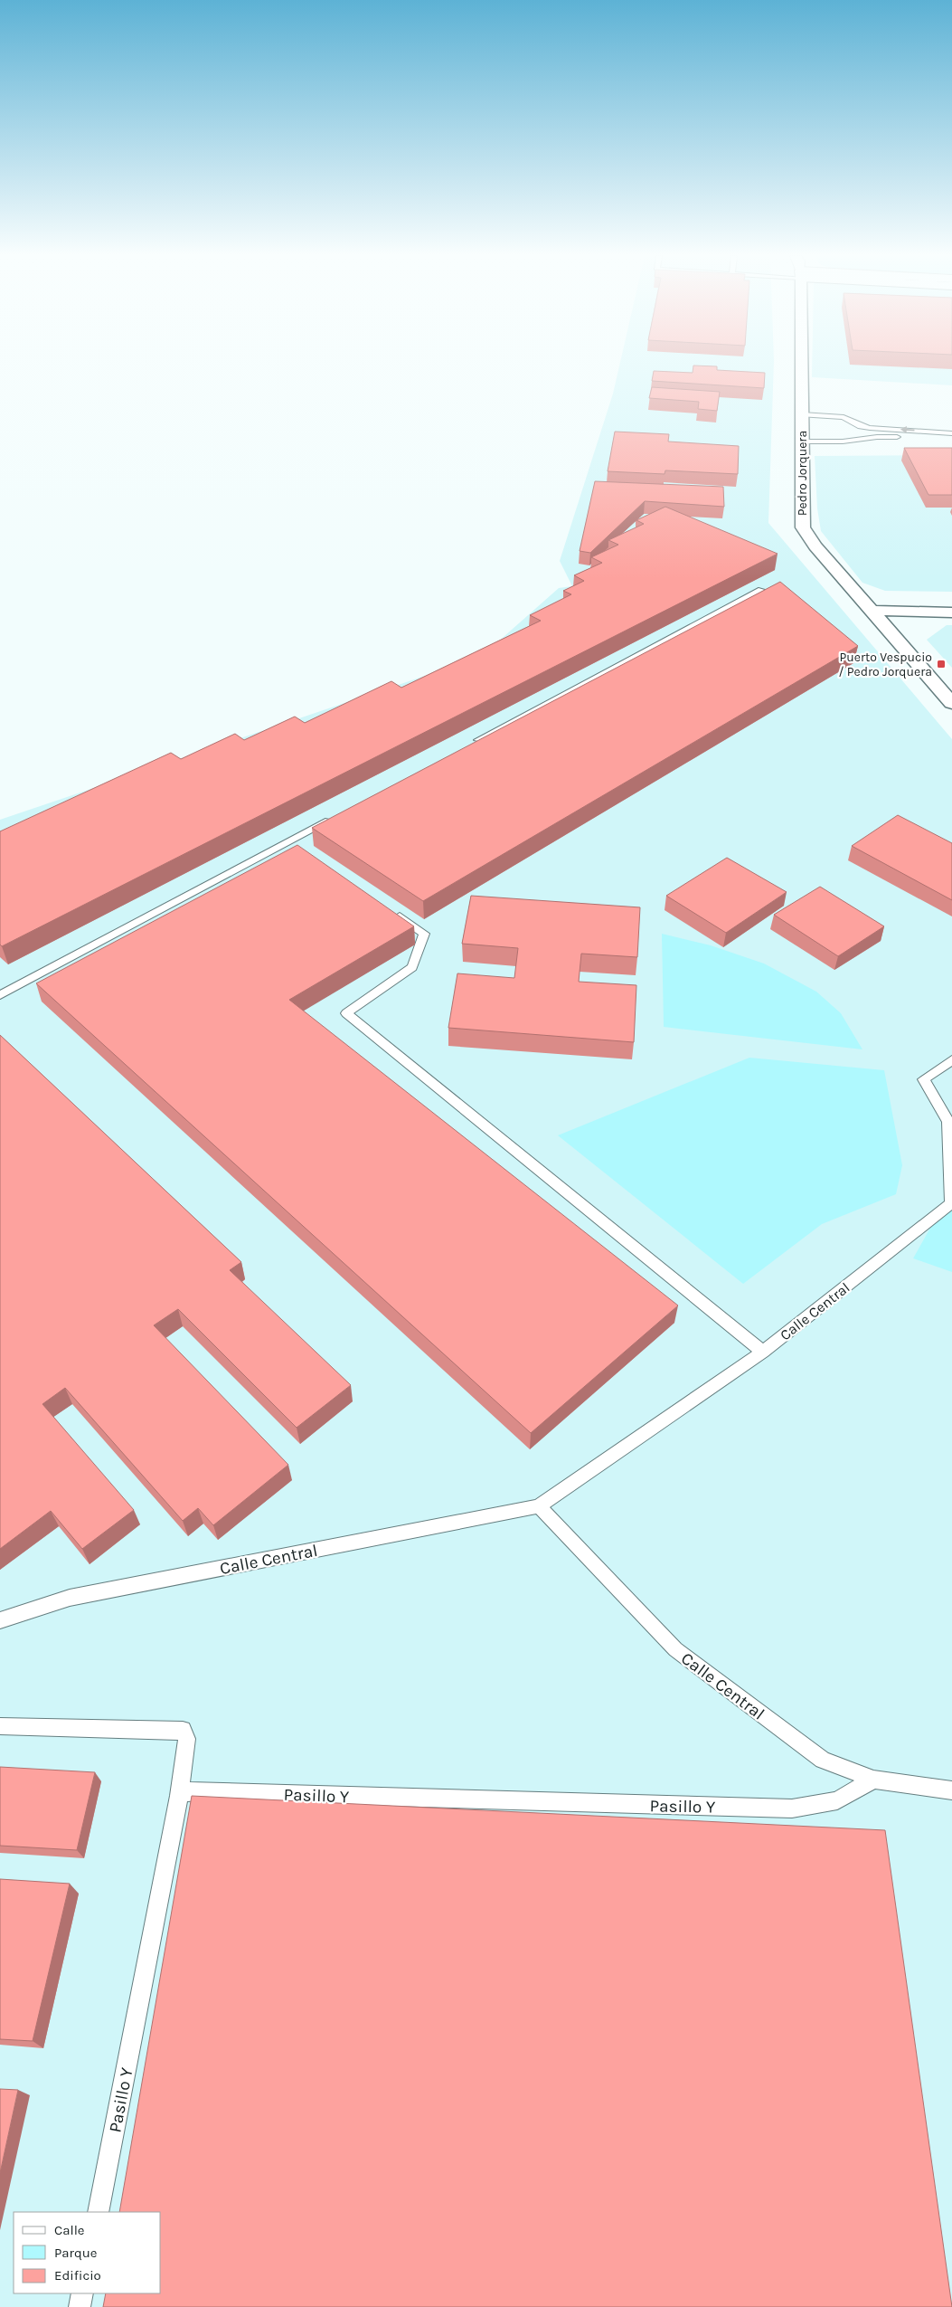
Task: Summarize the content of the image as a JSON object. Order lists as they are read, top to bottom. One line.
{"streets":{"street":["Pedro Jorquera"],"lane":["Calle Central","Pasillo Y"]},"crossings":[["Calle Central","Pasillo Y"]],"places":{"transit":["Puerto Vespucio / Pedro Jorquera"]},"legend":["Calle","Parque","Edificio"]}
